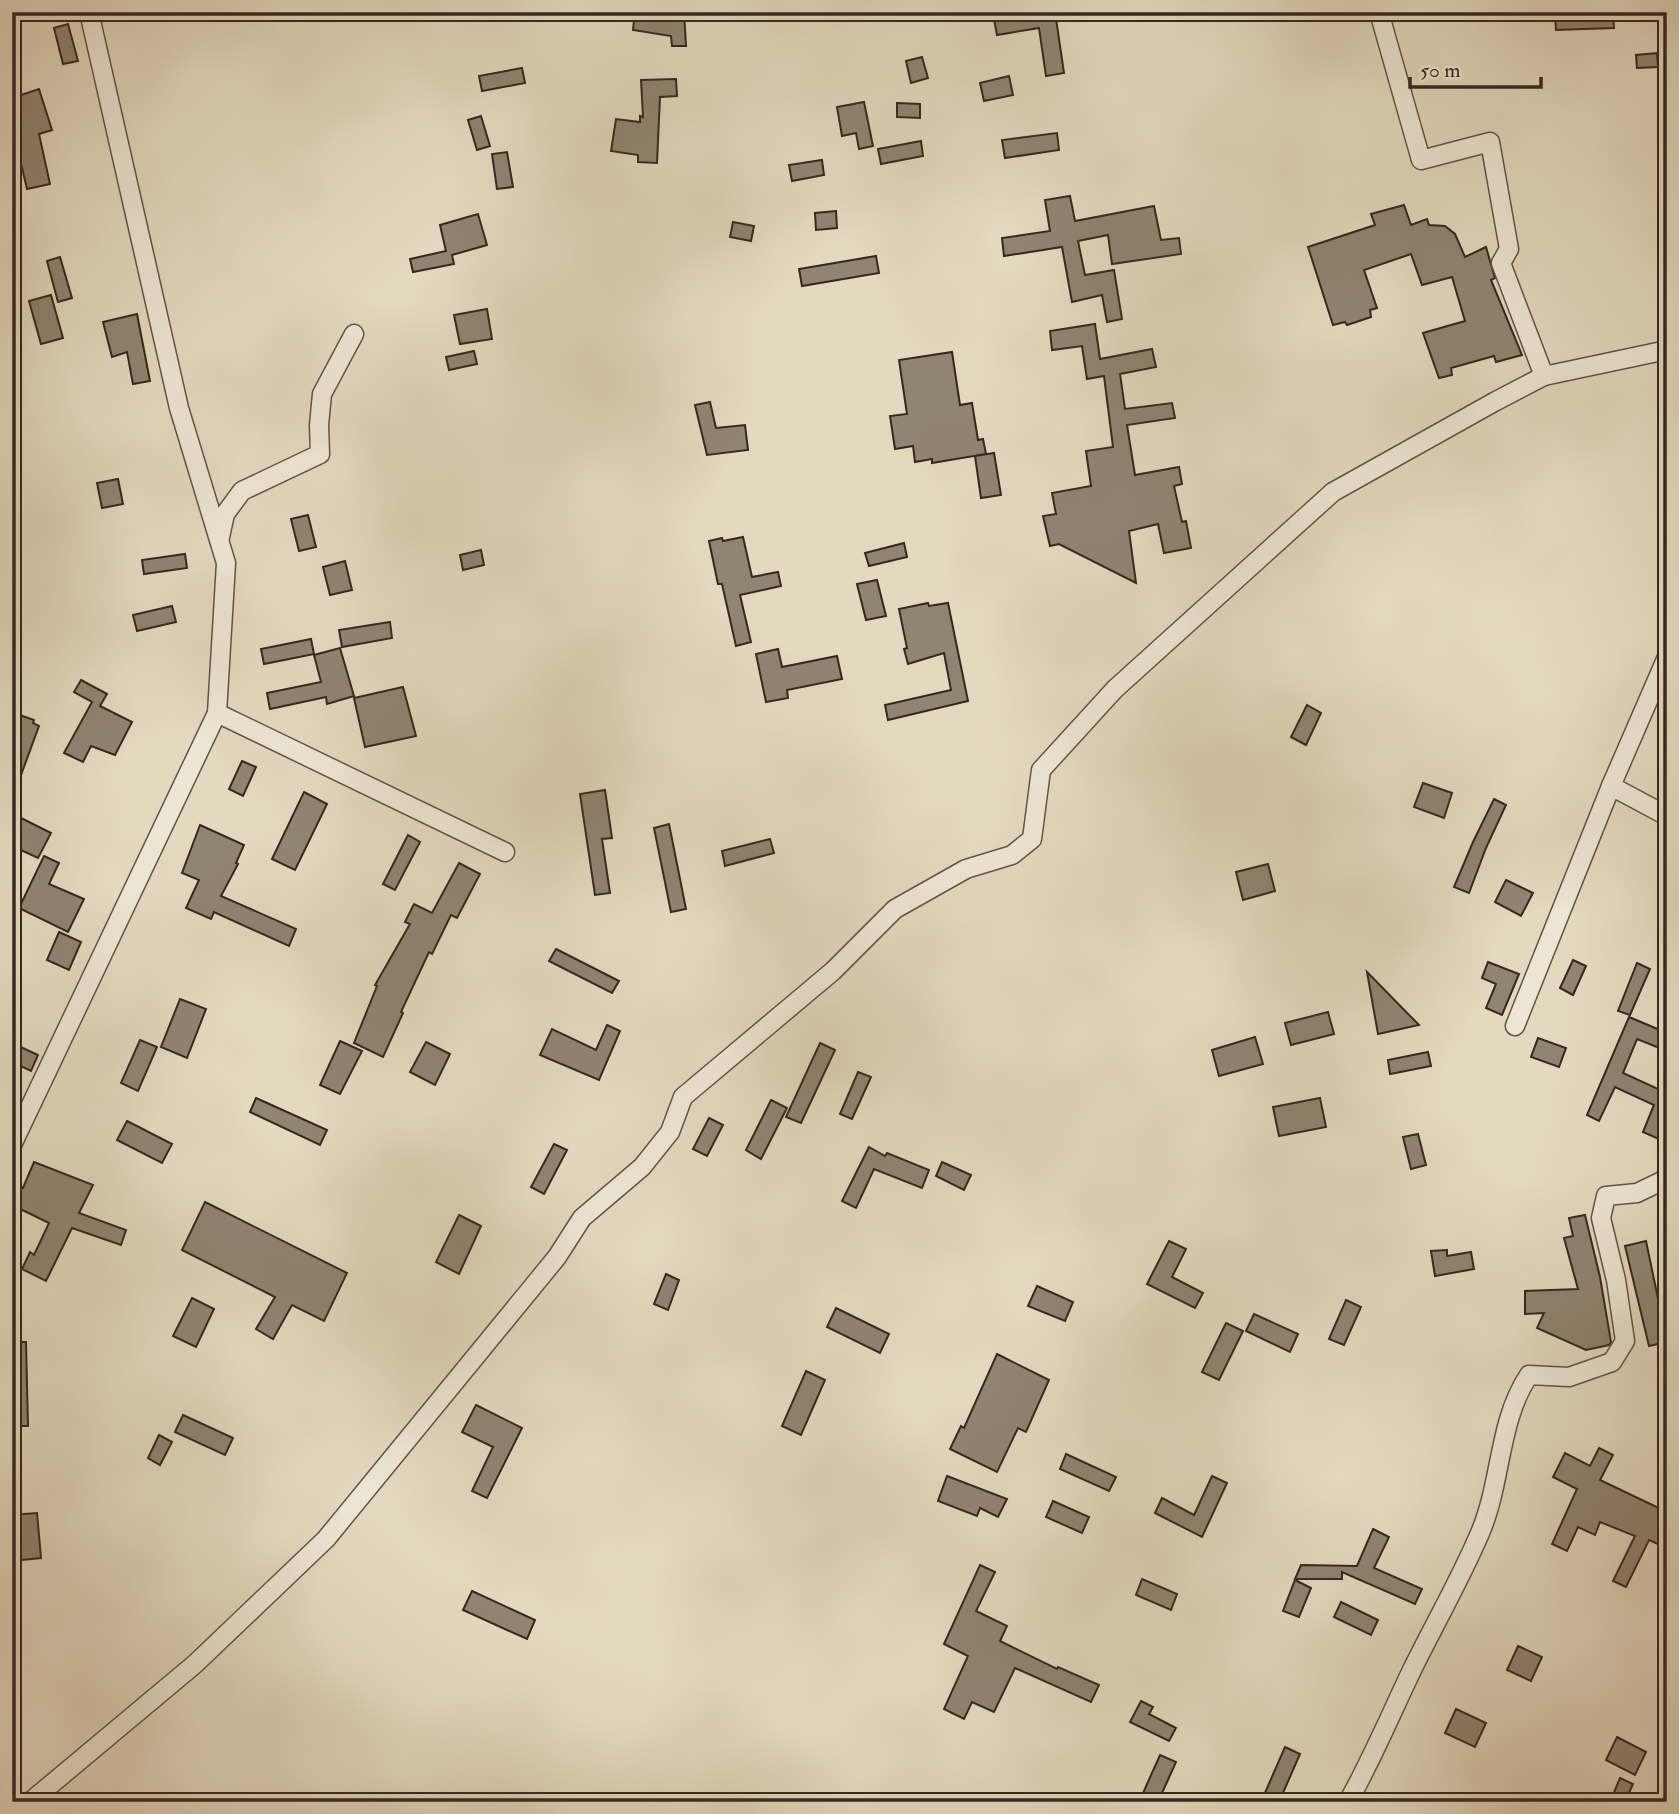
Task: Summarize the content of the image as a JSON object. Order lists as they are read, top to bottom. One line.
{"scale_bar":"50 m"}
